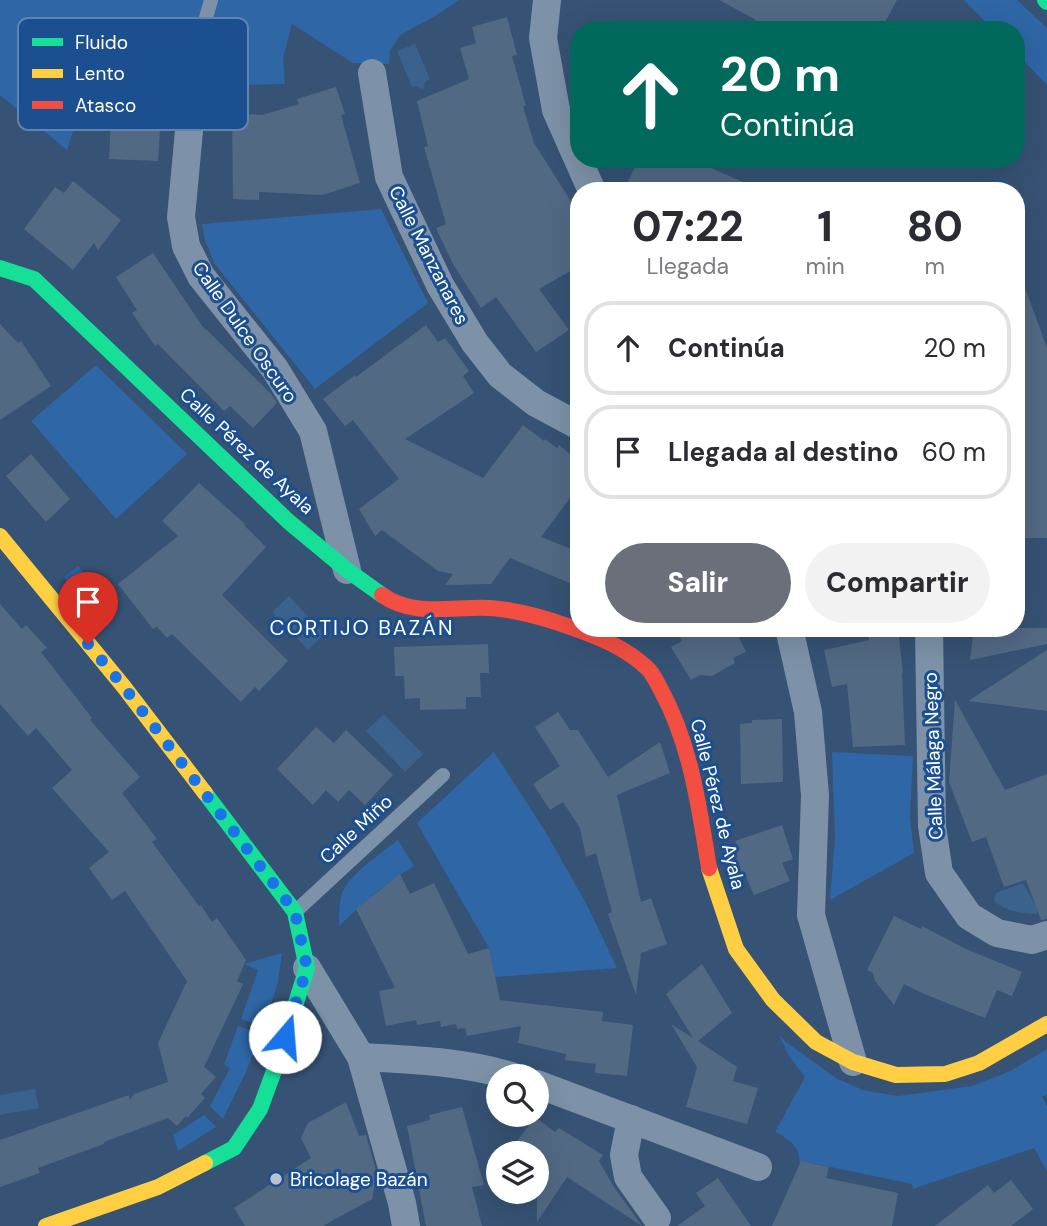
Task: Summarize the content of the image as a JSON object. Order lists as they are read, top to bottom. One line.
{"streets":{"street":["Calle Manzanares","Calle Dulce Oscuro","Calle Pérez de Ayala","Calle Málaga Negro"],"lane":["Calle Miño"]},"crossings":[["Calle Dulce Oscuro","Calle Pérez de Ayala"]],"districts":["CORTIJO BAZÁN"],"places":["Bricolage Bazán"],"legend":["Fluido","Lento","Atasco"],"page":{"turn":["20 m","Continúa"],"eta":["07:22","Llegada","1","min","80","m"],"list":[{"name":"Continúa","value":"20 m"},{"name":"Llegada al destino","value":"60 m"}],"buttons":["Salir","Compartir"]}}
